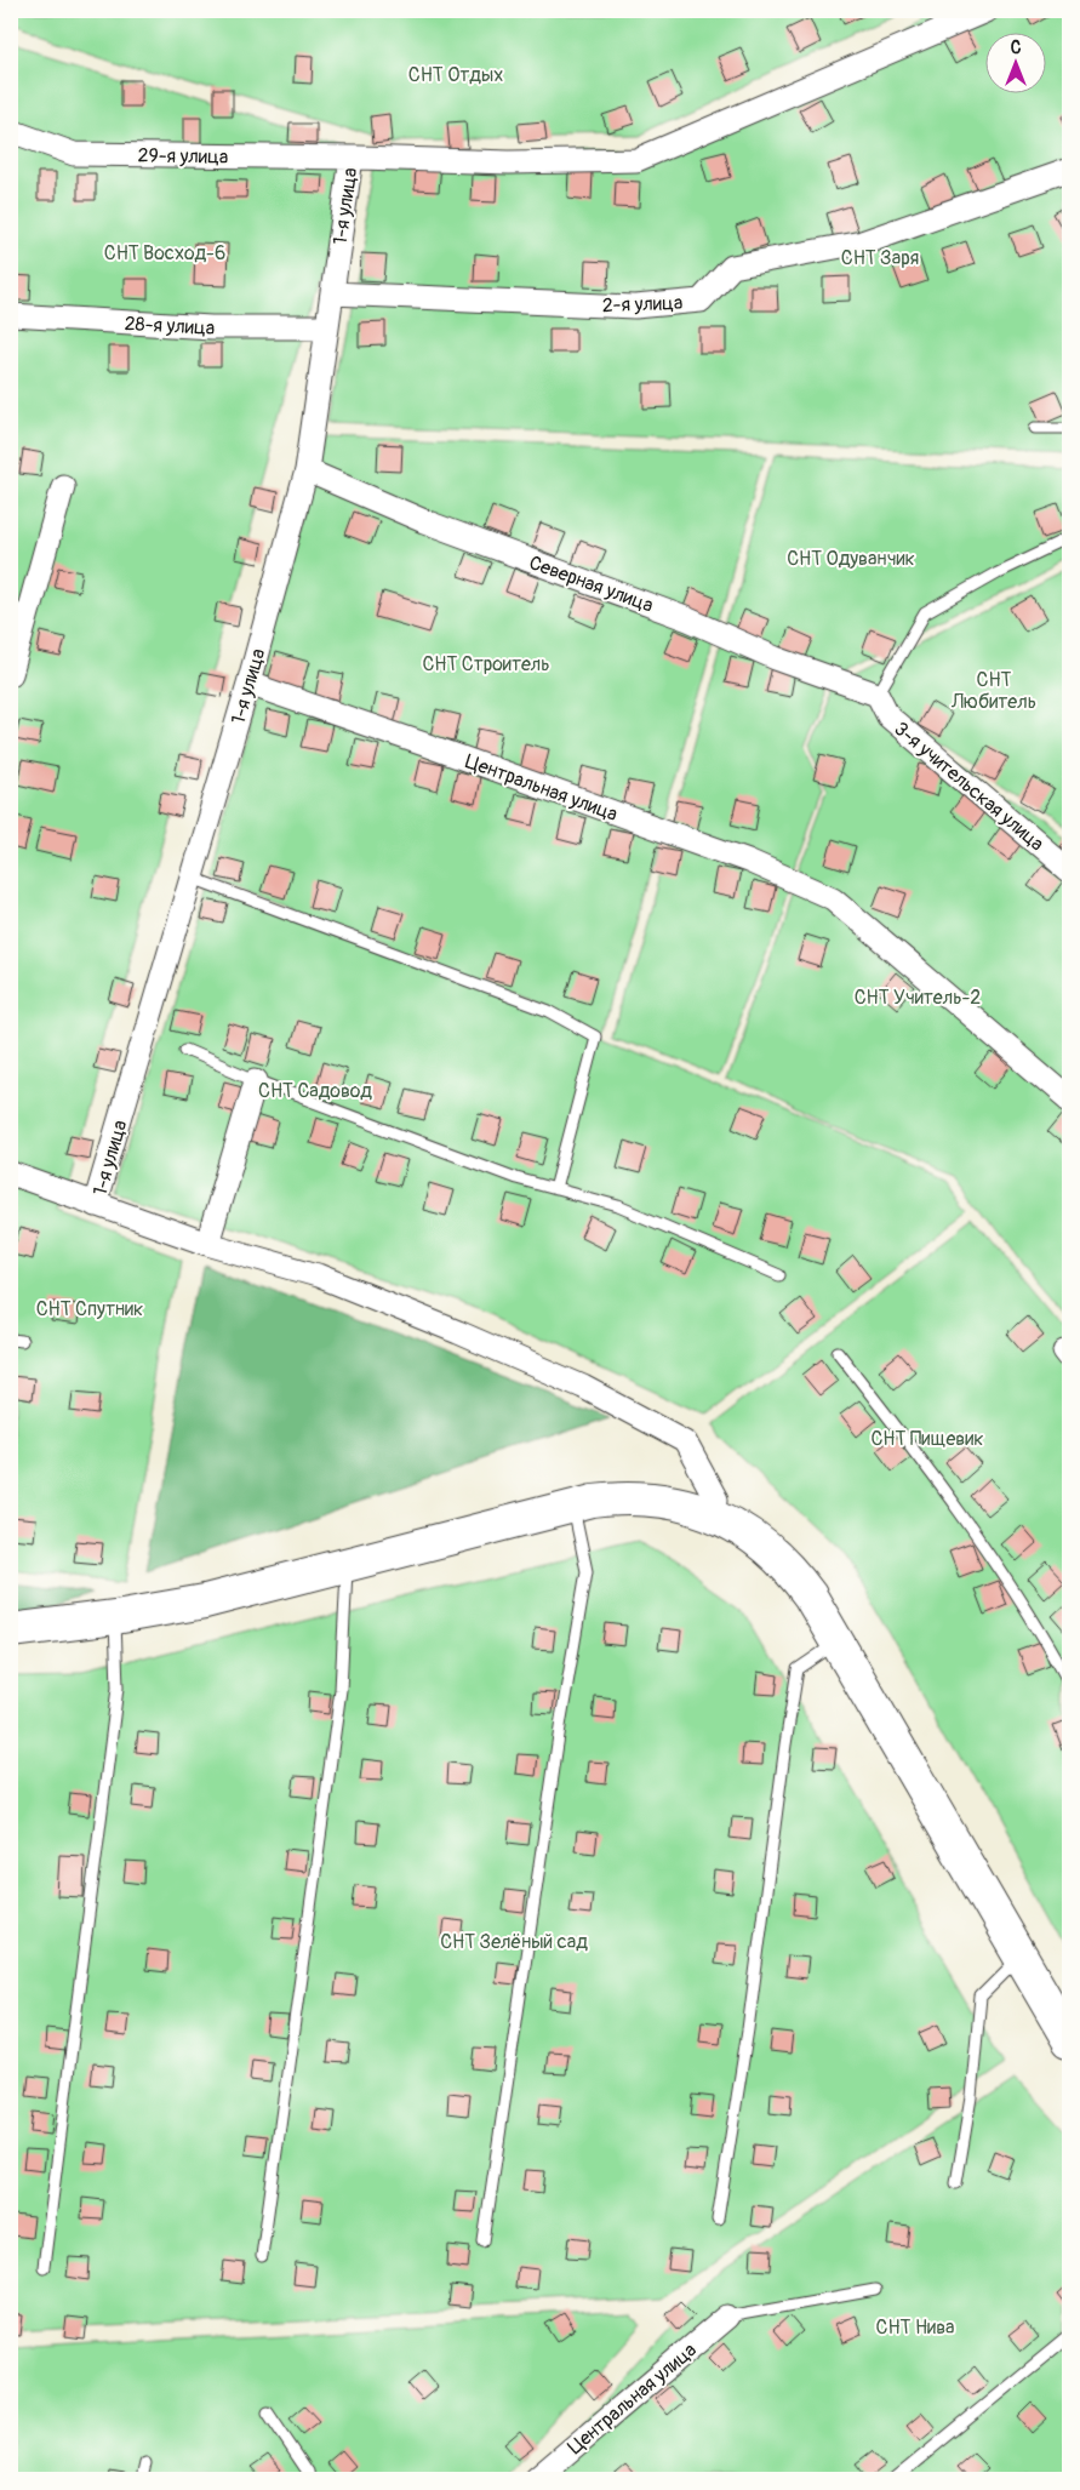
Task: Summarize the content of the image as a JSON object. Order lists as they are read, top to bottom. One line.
{"streets":{"street":["29-я улица","1-я улица","2-я улица","28-я улица","Северная улица","3-я учительская улица","Центральная улица"]},"crossings":[["29-я улица","1-я улица"],["1-я улица","2-я улица"],["1-я улица","28-я улица"],["1-я улица","Северная улица"],["1-я улица","Центральная улица"],["Северная улица","3-я учительская улица"]],"parks":["СНТ Отдых","СНТ Восход-6","СНТ Заря","СНТ Одуванчик","СНТ Строитель","СНТ Любитель","СНТ Учитель-2","СНТ Садовод","СНТ Спутник","СНТ Пищевик","СНТ Зелёный сад","СНТ Нива"],"north":"top"}
